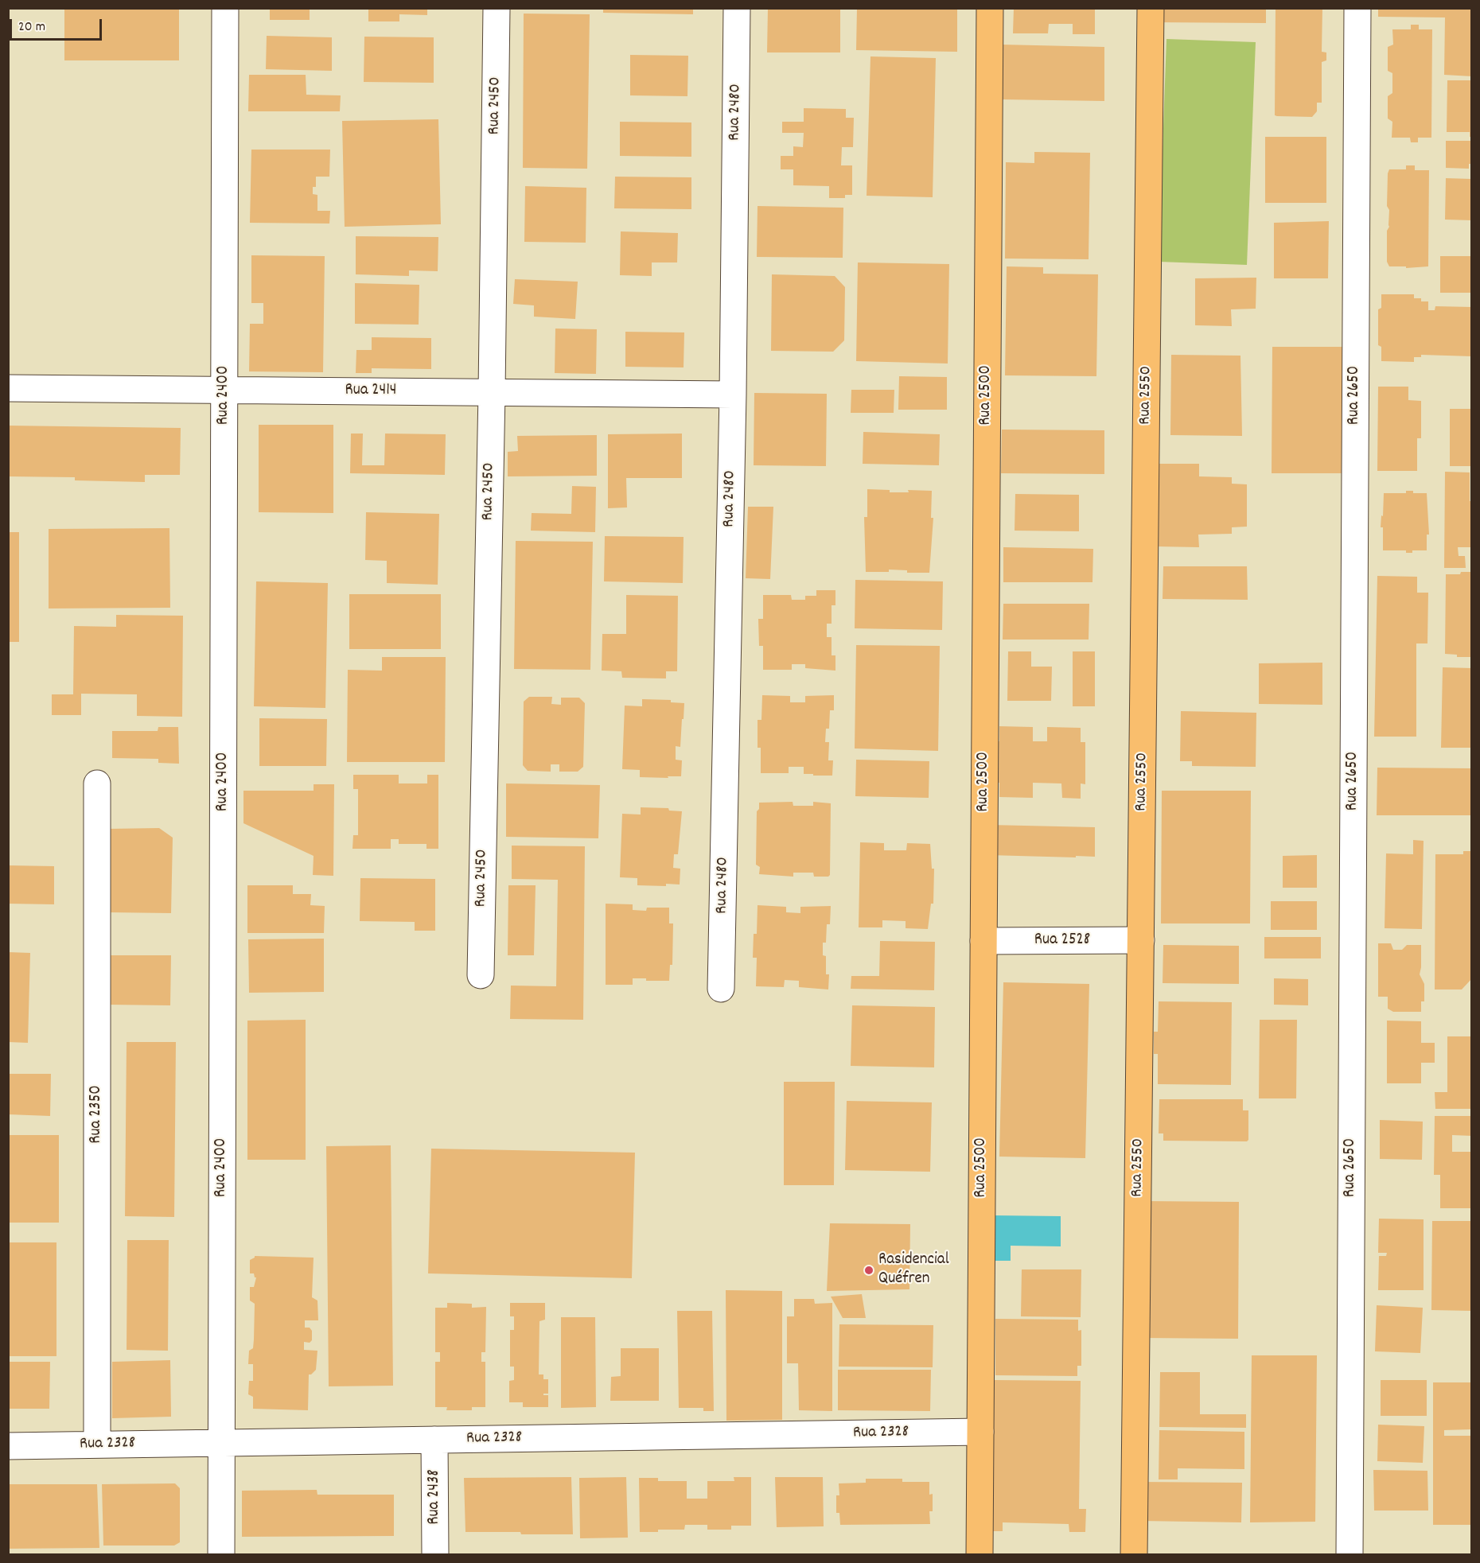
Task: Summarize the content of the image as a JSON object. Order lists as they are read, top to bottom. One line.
{"streets":{"main road":["Rua 2500","Rua 2550"],"street":["Rua 2450","Rua 2480","Rua 2414","Rua 2400","Rua 2650","Rua 2528","Rua 2350","Rua 2328","Rua 2438"]},"crossings":[["Rua 2450","Rua 2414"],["Rua 2480","Rua 2414"],["Rua 2414","Rua 2400"],["Rua 2400","Rua 2328"],["Rua 2500","Rua 2528"],["Rua 2500","Rua 2328"],["Rua 2550","Rua 2528"],["Rua 2350","Rua 2328"],["Rua 2328","Rua 2438"]],"places":["Rasidencial Quéfren"],"scale_bar":"20 m"}
